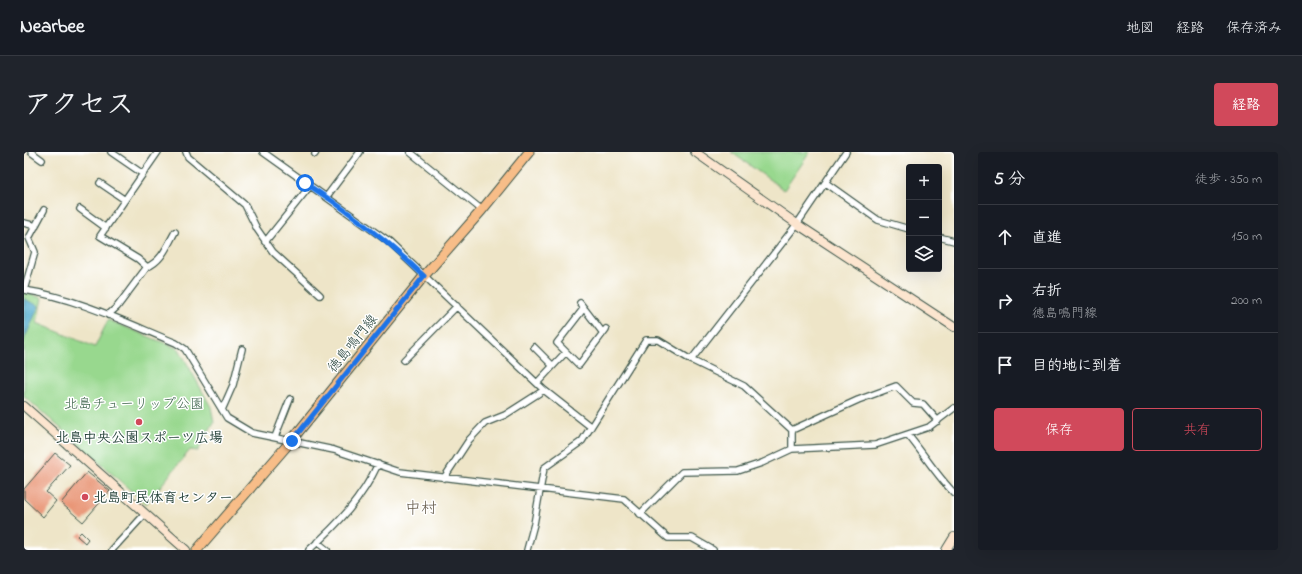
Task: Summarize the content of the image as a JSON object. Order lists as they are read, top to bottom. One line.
{"streets":{"main road":["徳島鳴門線"]},"districts":["中村"],"parks":["北島チューリップ公園"],"places":["北島中央公園スポーツ広場","北島町民体育センター"],"page":{"header":"Nearbee","nav":["地図","経路","保存済み"],"title":"アクセス","buttons":["経路",["保存","共有"]],"heading":["5 分","徒歩 · 350 m"],"map_buttons":["+","−"],"list":[["直進","150 m"],["右折","徳島鳴門線","200 m"],"目的地に到着"]}}
